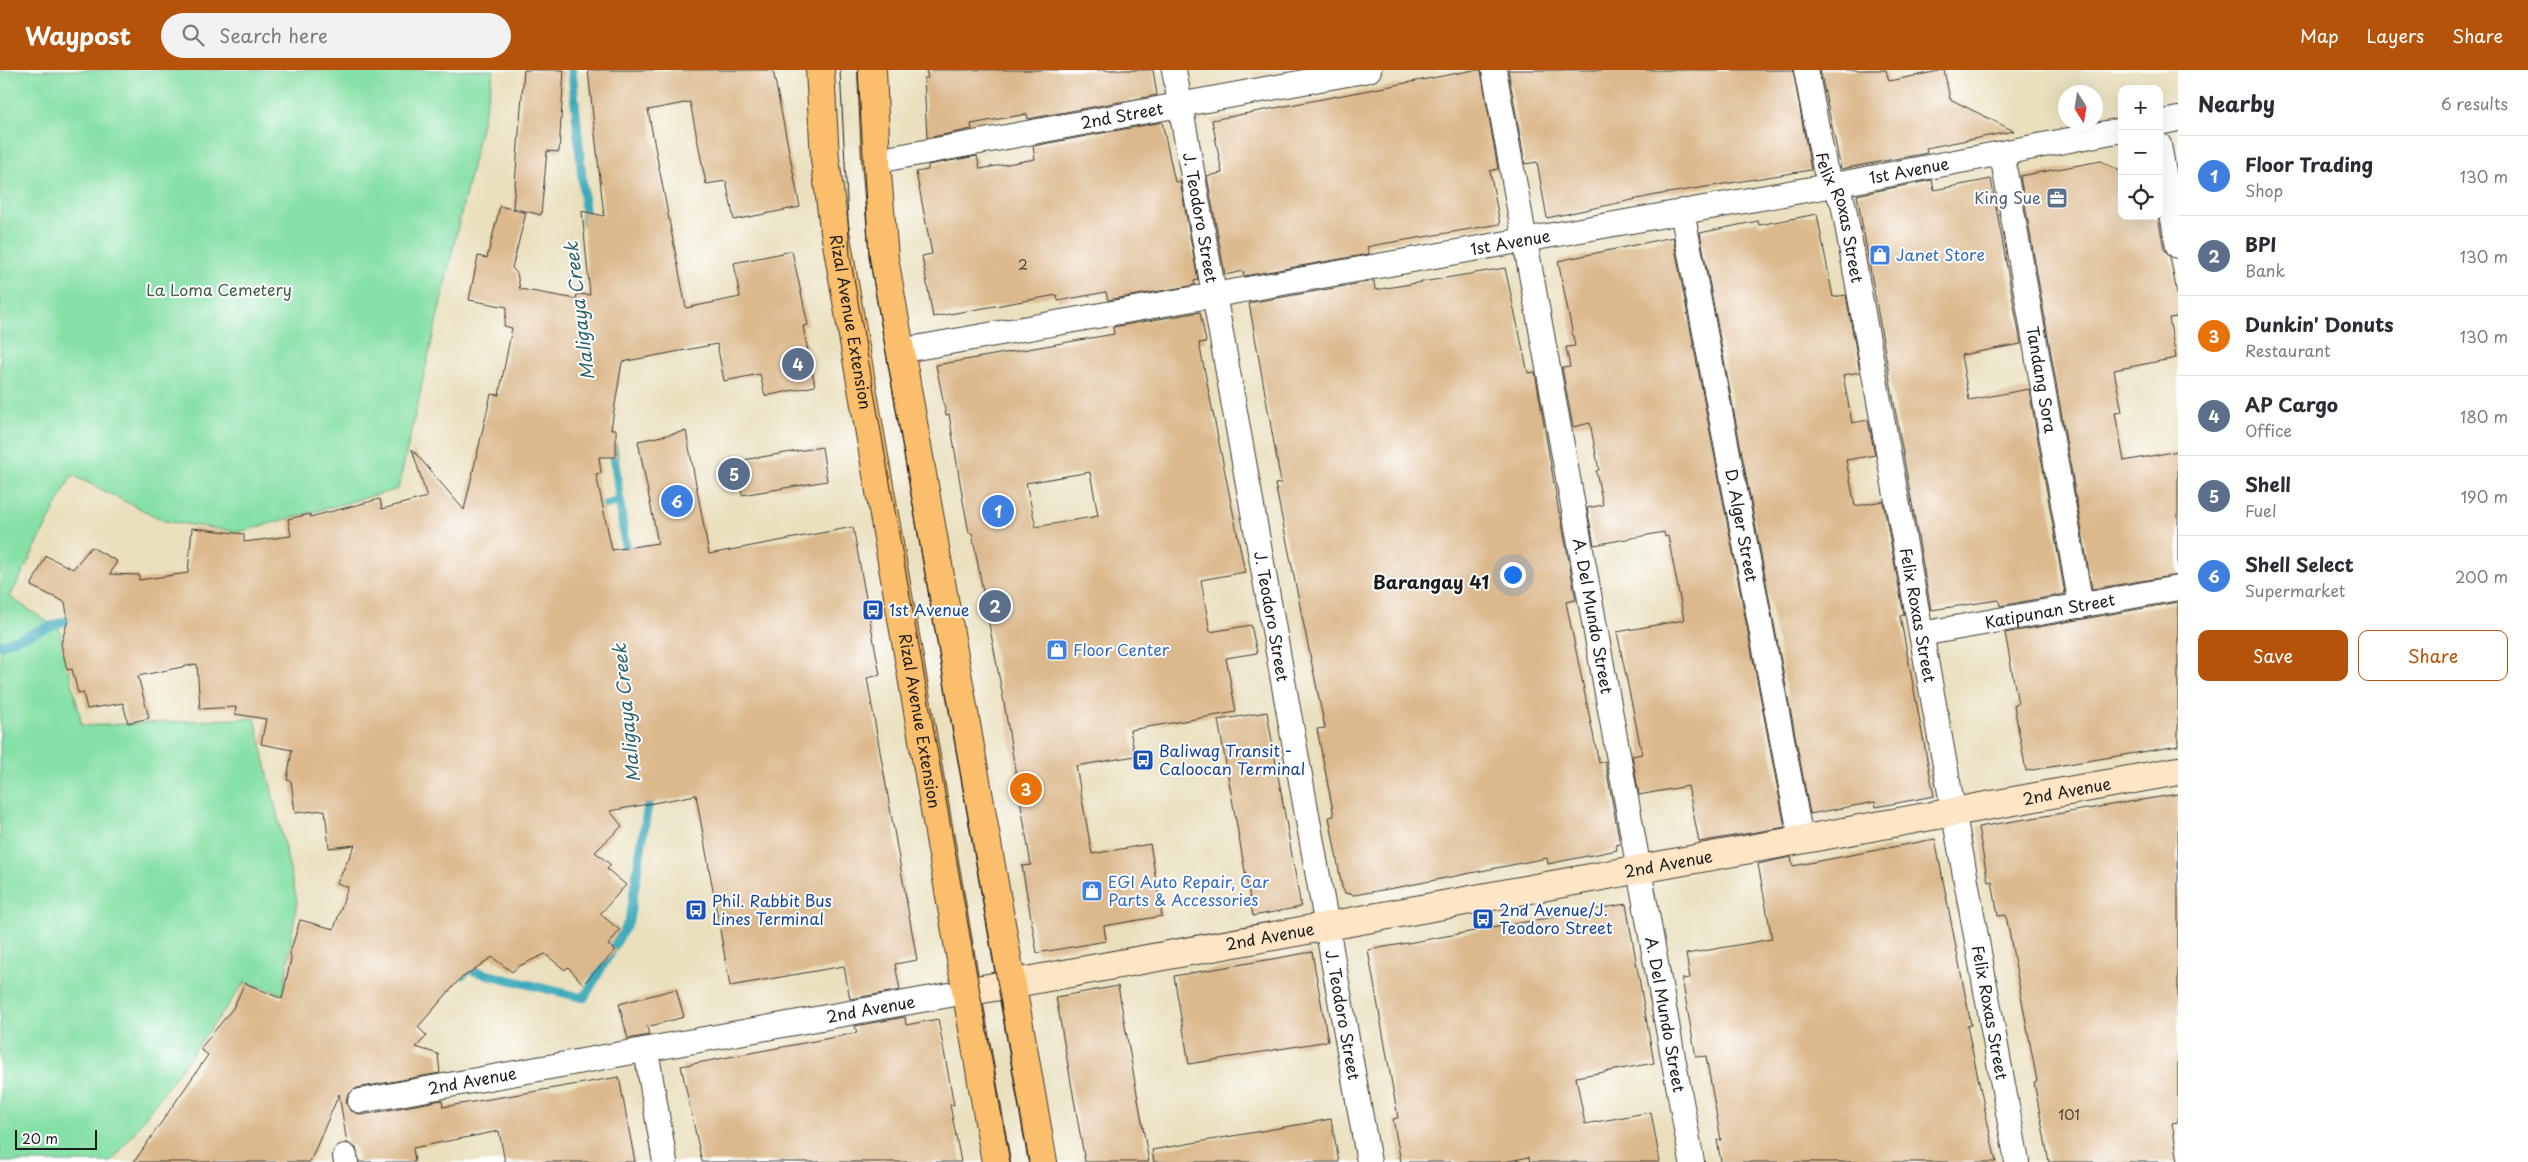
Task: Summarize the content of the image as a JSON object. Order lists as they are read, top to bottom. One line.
{"streets":{"main road":["Rizal Avenue Extension"],"street":["2nd Street","1st Avenue","J. Teodoro Street","Felix Roxas Street","Tandang Sora","D. Alger Street","Katipunan Street","A. Del Mundo Street","2nd Avenue"]},"crossings":[["2nd Street","J. Teodoro Street"],["1st Avenue","J. Teodoro Street"],["1st Avenue","Felix Roxas Street"],["1st Avenue","Tandang Sora"],["1st Avenue","D. Alger Street"],["1st Avenue","A. Del Mundo Street"],["J. Teodoro Street","2nd Avenue"],["Felix Roxas Street","Katipunan Street"],["Felix Roxas Street","2nd Avenue"],["Rizal Avenue Extension","2nd Avenue"],["Tandang Sora","Katipunan Street"],["D. Alger Street","2nd Avenue"],["A. Del Mundo Street","2nd Avenue"]],"districts":["Barangay 41"],"water":["Maligaya Creek"],"parks":["La Loma Cemetery"],"places":{"office":["King Sue"],"shop":["Janet Store","Floor Center","EGI Auto Repair, Car Parts & Accessories"],"bus stop":["1st Avenue","Baliwag Transit - Caloocan Terminal","Phil. Rabbit Bus Lines Terminal","2nd Avenue/J. Teodoro Street"]},"house_numbers":["2","101"],"scale_bar":"20 m","north":"bottom","page":{"header":"Waypost","search":"Search here","nav":["Map","Layers","Share"],"heading":["Nearby","6 results"],"map_buttons":["+","−"],"list":[{"mark":"1","name":"Floor Trading","note":"Shop","value":"130 m"},{"mark":"2","name":"BPI","note":"Bank","value":"130 m"},{"mark":"3","name":"Dunkin' Donuts","note":"Restaurant","value":"130 m"},{"mark":"4","name":"AP Cargo","note":"Office","value":"180 m"},{"mark":"5","name":"Shell","note":"Fuel","value":"190 m"},{"mark":"6","name":"Shell Select","note":"Supermarket","value":"200 m"}],"pins":["4","5","6","1","2","3"],"buttons":["Save","Share"],"scale":"20 m"}}
